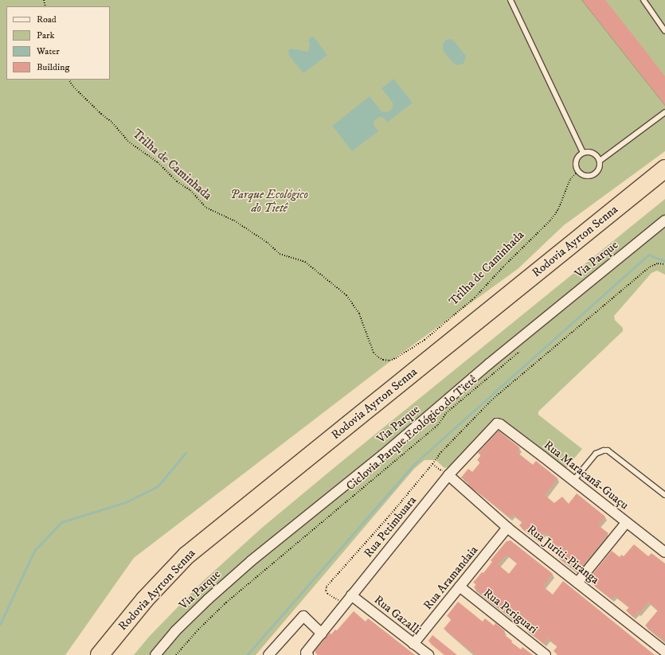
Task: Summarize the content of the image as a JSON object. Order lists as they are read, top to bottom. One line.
{"streets":{"highway":["Rodovia Ayrton Senna"],"street":["Via Parque","Rua Maracanã-Guaçu","Rua Petimbuara","Rua Juriti-Piranga","Rua Aramandaia","Rua Periguari","Rua Gazalli"],"path":["Trilha de Caminhada","Ciclovia Parque Ecológico do Tietê"]},"crossings":[["Rua Maracanã-Guaçu","Rua Petimbuara"],["Rua Petimbuara","Rua Juriti-Piranga"],["Rua Petimbuara","Rua Gazalli"],["Rua Juriti-Piranga","Rua Aramandaia"],["Rua Aramandaia","Rua Periguari"],["Rua Aramandaia","Rua Gazalli"]],"parks":["Parque Ecológico do Tietê"],"legend":["Road","Park","Water","Building"]}
